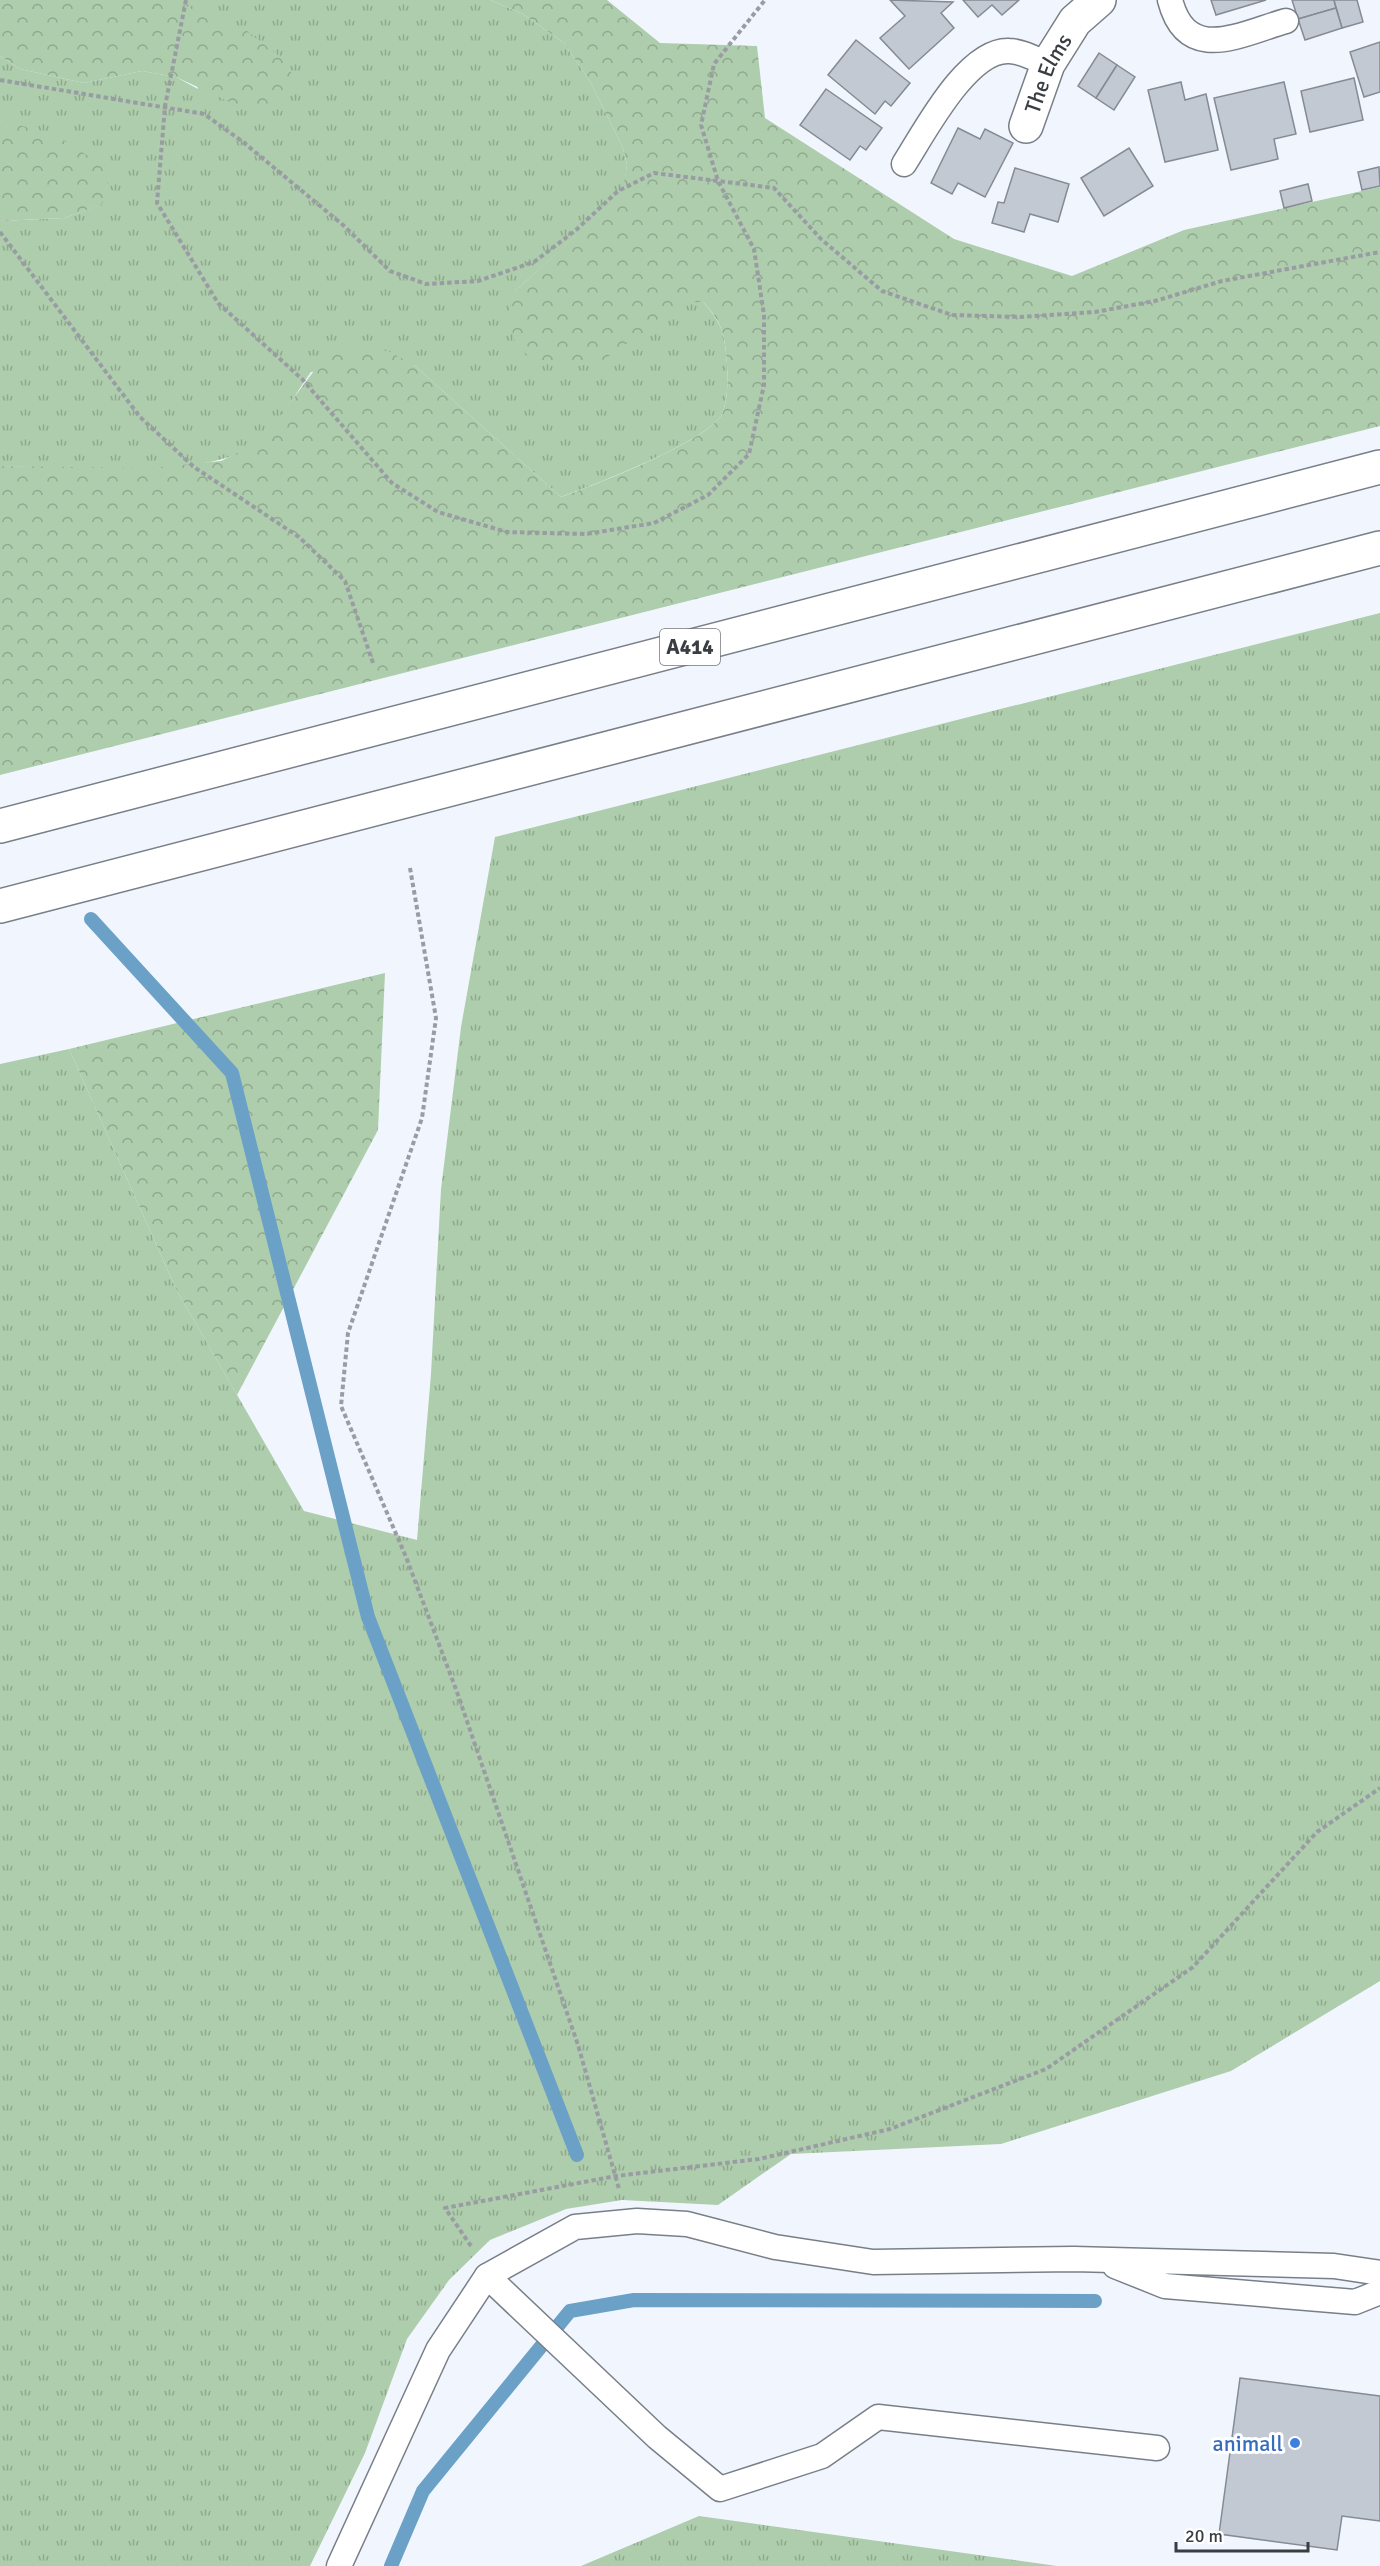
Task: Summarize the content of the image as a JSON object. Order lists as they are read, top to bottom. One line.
{"streets":{"main road":["The Elms","A414"]},"places":["animall"],"scale_bar":"20 m"}
